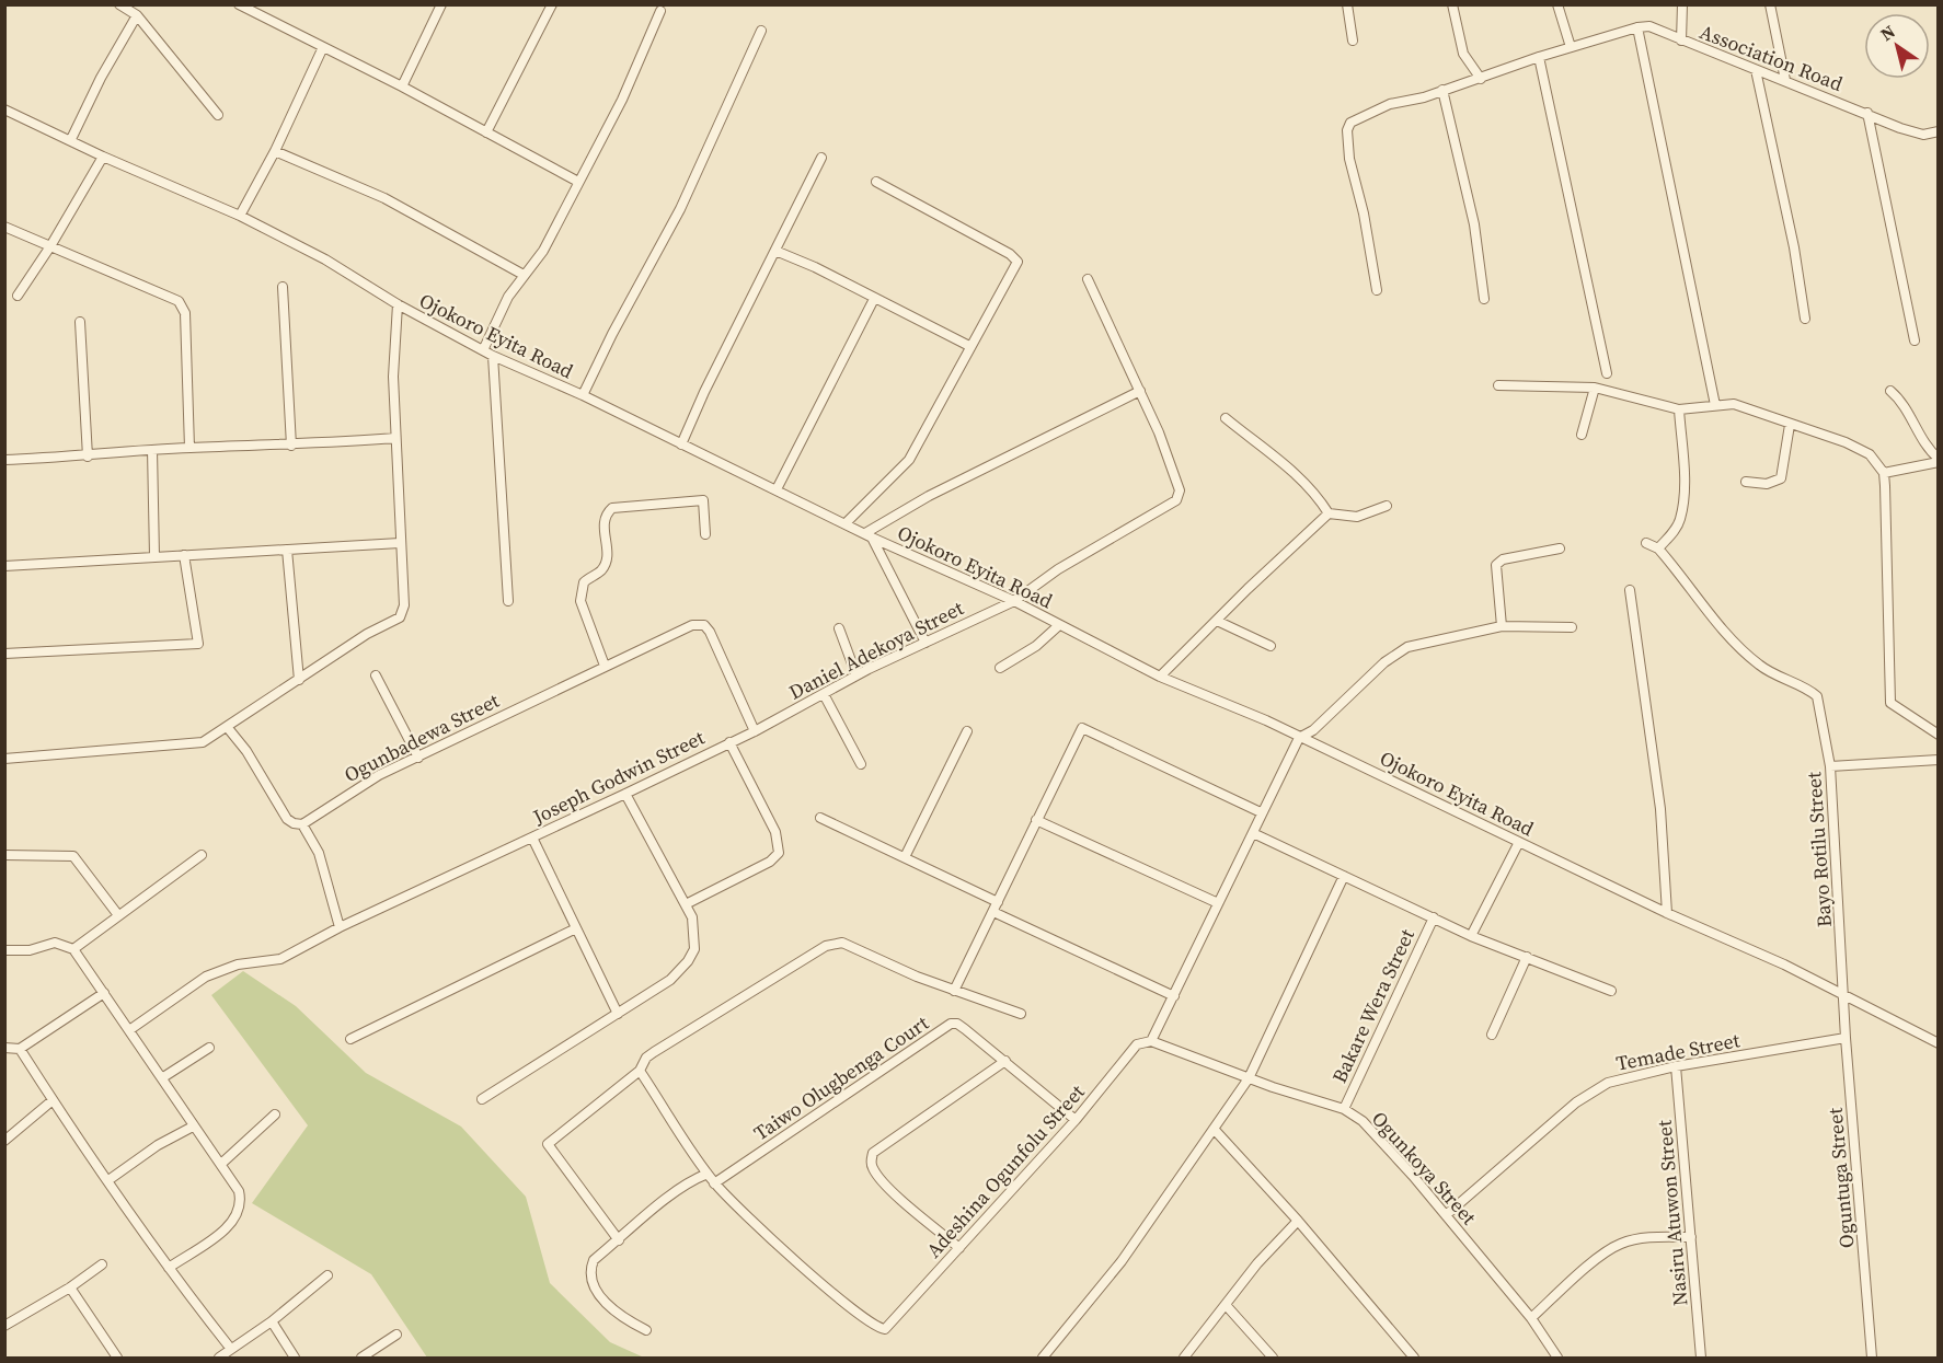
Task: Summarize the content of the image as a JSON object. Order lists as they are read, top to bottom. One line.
{"streets":{"street":["Association Road","Ojokoro Eyita Road","Daniel Adekoya Street","Ogunbadewa Street","Joseph Godwin Street","Bayo Rotilu Street","Bakare Wera Street","Temade Street","Taiwo Olugbenga Court","Ogunkoya Street","Adeshina Ogunfolu Street","Oguntuga Street","Nasiru Atuwon Street"]},"crossings":[["Ojokoro Eyita Road","Daniel Adekoya Street"],["Ojokoro Eyita Road","Bayo Rotilu Street"],["Ojokoro Eyita Road","Oguntuga Street"],["Daniel Adekoya Street","Ogunbadewa Street"],["Daniel Adekoya Street","Joseph Godwin Street"],["Ogunbadewa Street","Joseph Godwin Street"],["Bayo Rotilu Street","Oguntuga Street"],["Bakare Wera Street","Ogunkoya Street"],["Temade Street","Ogunkoya Street"],["Temade Street","Oguntuga Street"],["Temade Street","Nasiru Atuwon Street"],["Taiwo Olugbenga Court","Adeshina Ogunfolu Street"],["Ogunkoya Street","Adeshina Ogunfolu Street"]],"north":"top left"}
